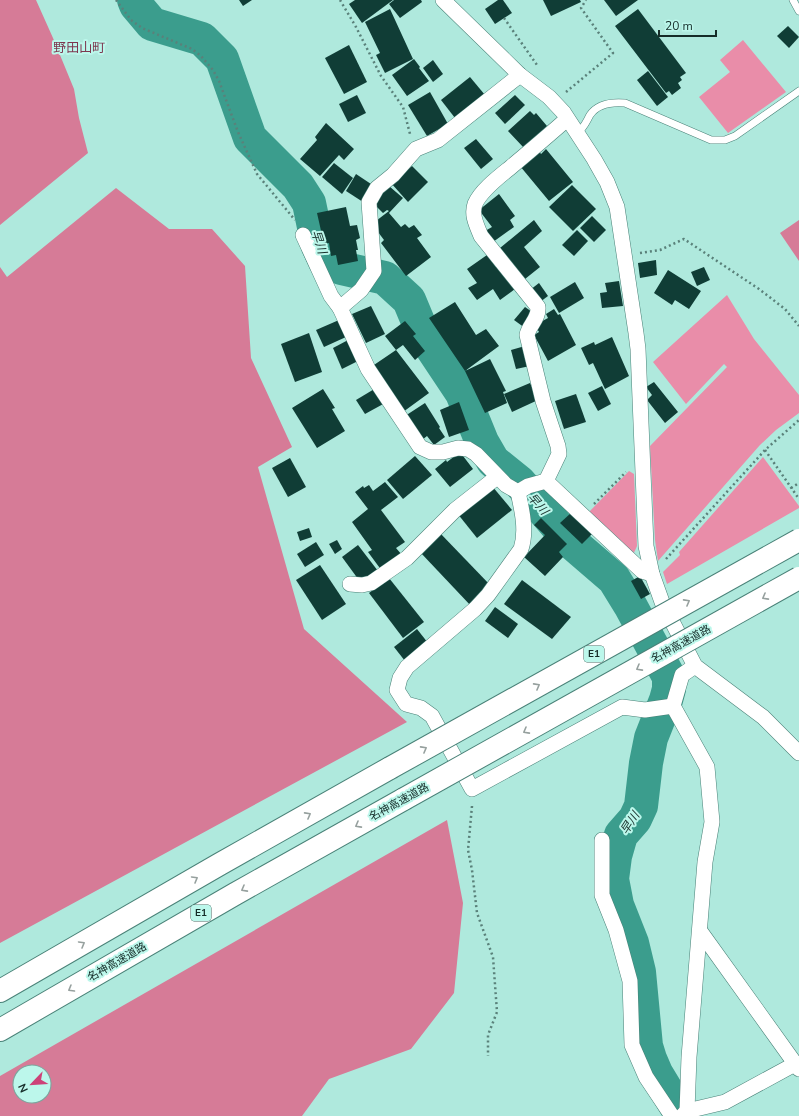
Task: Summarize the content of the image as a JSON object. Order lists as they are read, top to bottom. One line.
{"streets":{"highway":["名神高速道路","E1"]},"districts":["野田山町"],"water":["早川"],"scale_bar":"20 m","north":"bottom left"}
